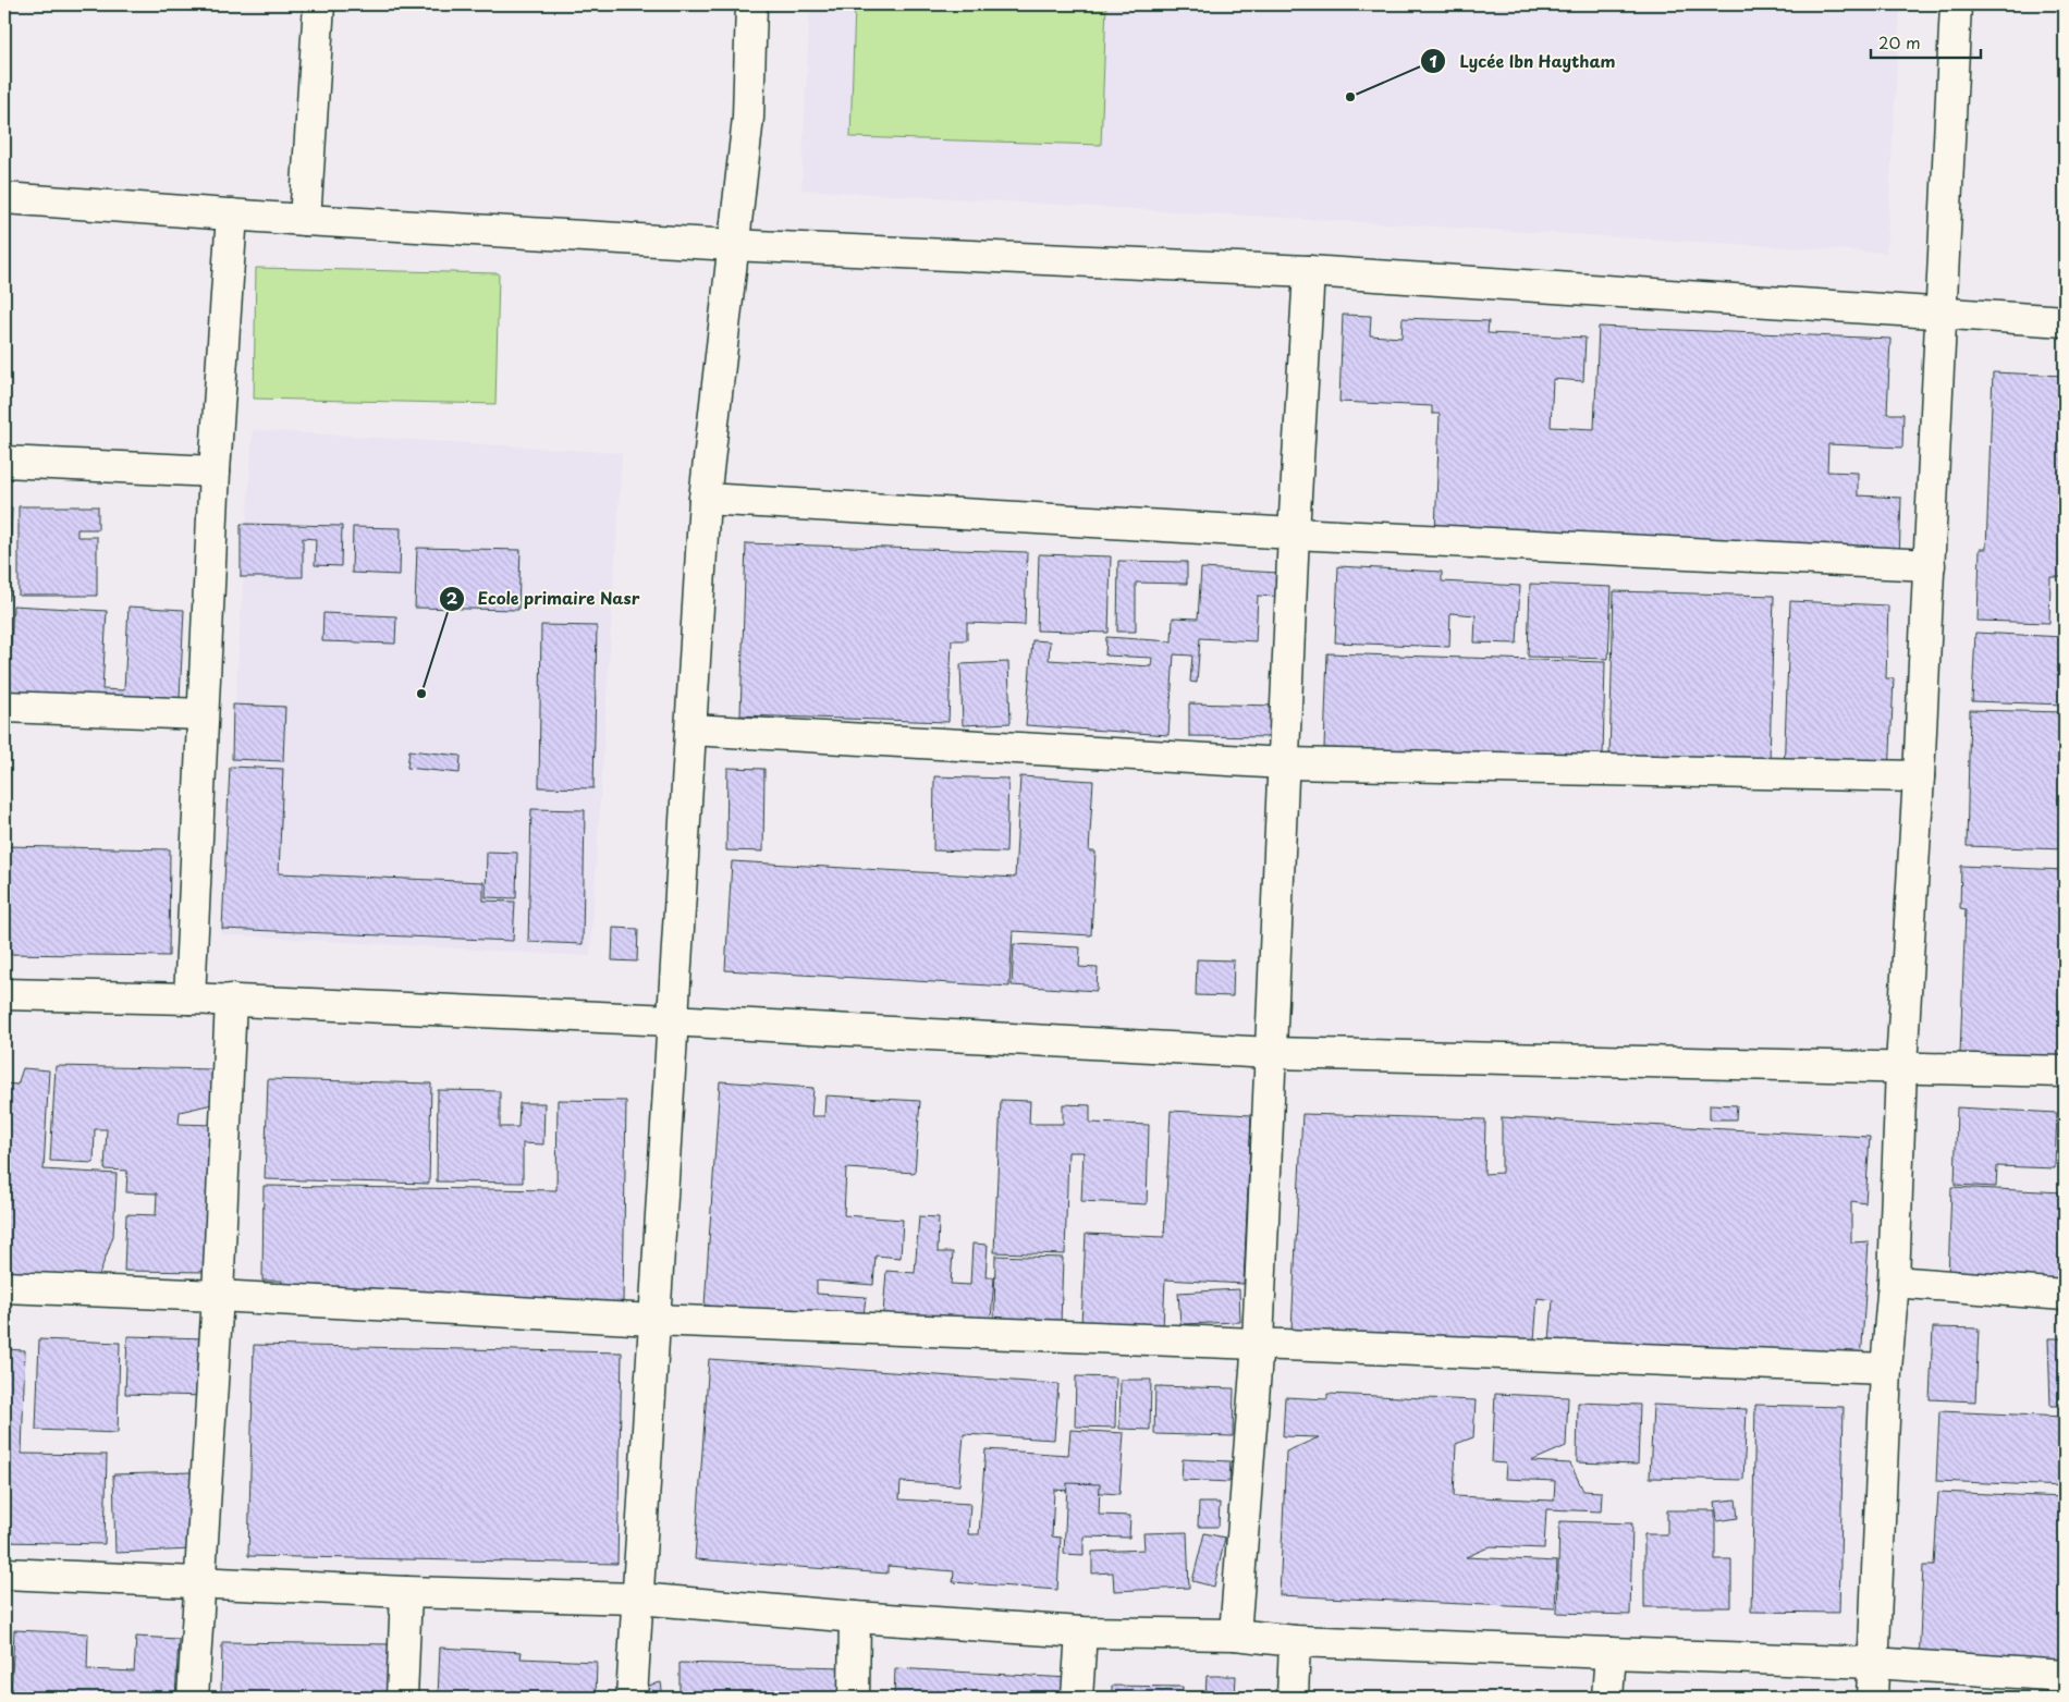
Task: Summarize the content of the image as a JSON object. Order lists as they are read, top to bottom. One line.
{"places":["Lycée Ibn Haytham","Ecole primaire Nasr"],"scale_bar":"20 m"}
